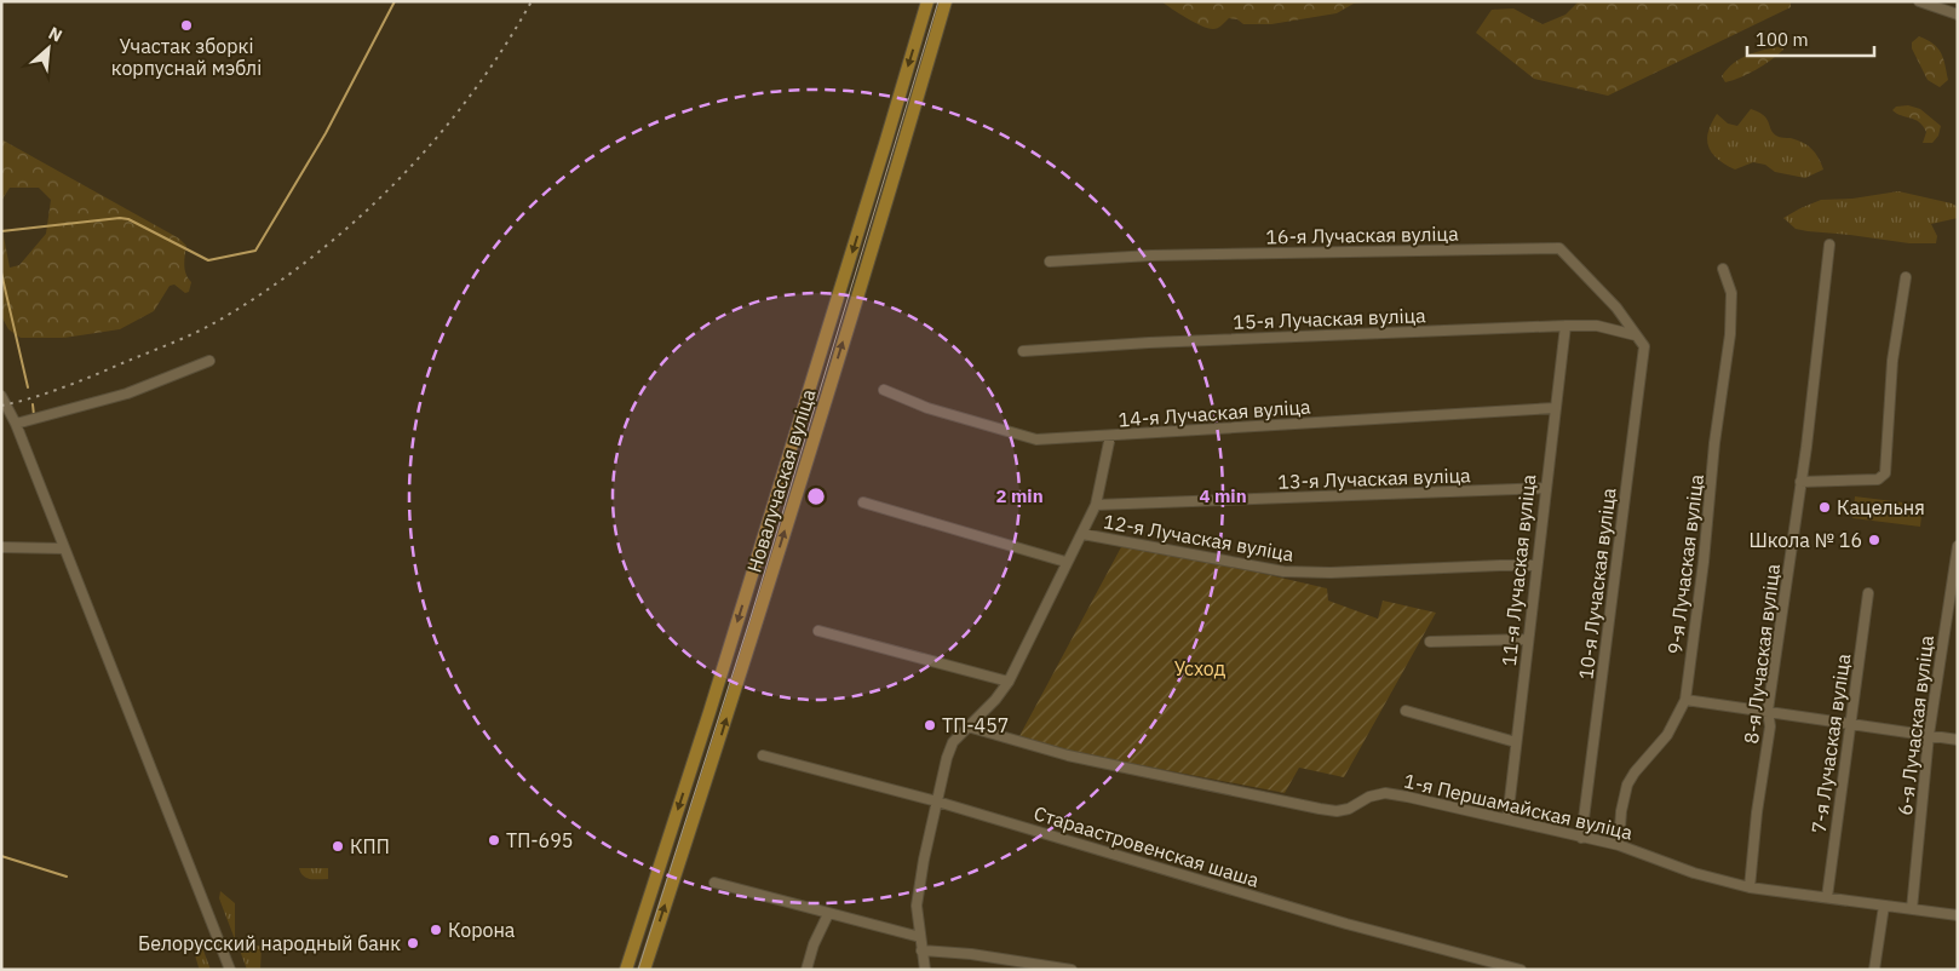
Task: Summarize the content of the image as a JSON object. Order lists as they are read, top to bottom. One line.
{"streets":{"main road":["Новалучаская вуліца"],"street":["16-я Лучаская вуліца","15-я Лучаская вуліца","14-я Лучаская вуліца","13-я Лучаская вуліца","12-я Лучаская вуліца","9-я Лучаская вуліца","11-я Лучаская вуліца","10-я Лучаская вуліца","8-я Лучаская вуліца","6-я Лучаская вуліца","7-я Лучаская вуліца","1-я Першамайская вуліца","Стараастровенская шаша"]},"crossings":[["16-я Лучаская вуліца","15-я Лучаская вуліца"],["16-я Лучаская вуліца","10-я Лучаская вуліца"],["15-я Лучаская вуліца","11-я Лучаская вуліца"],["15-я Лучаская вуліца","10-я Лучаская вуліца"],["14-я Лучаская вуліца","11-я Лучаская вуліца"],["13-я Лучаская вуліца","11-я Лучаская вуліца"],["12-я Лучаская вуліца","11-я Лучаская вуліца"],["12-я Лучаская вуліца","1-я Першамайская вуліца"],["12-я Лучаская вуліца","Стараастровенская шаша"],["9-я Лучаская вуліца","1-я Першамайская вуліца"],["11-я Лучаская вуліца","1-я Першамайская вуліца"],["10-я Лучаская вуліца","1-я Першамайская вуліца"],["8-я Лучаская вуліца","1-я Першамайская вуліца"],["6-я Лучаская вуліца","1-я Першамайская вуліца"],["7-я Лучаская вуліца","1-я Першамайская вуліца"]],"parks":["Усход"],"places":["Участак зборкі корпуснай мэблі","Кацельня","Школа № 16","ТП-457","ТП-695","КПП","Корона","Белорусский народный банк"],"scale_bar":"100 m","north":"top right","rings":["2 min","4 min"]}
